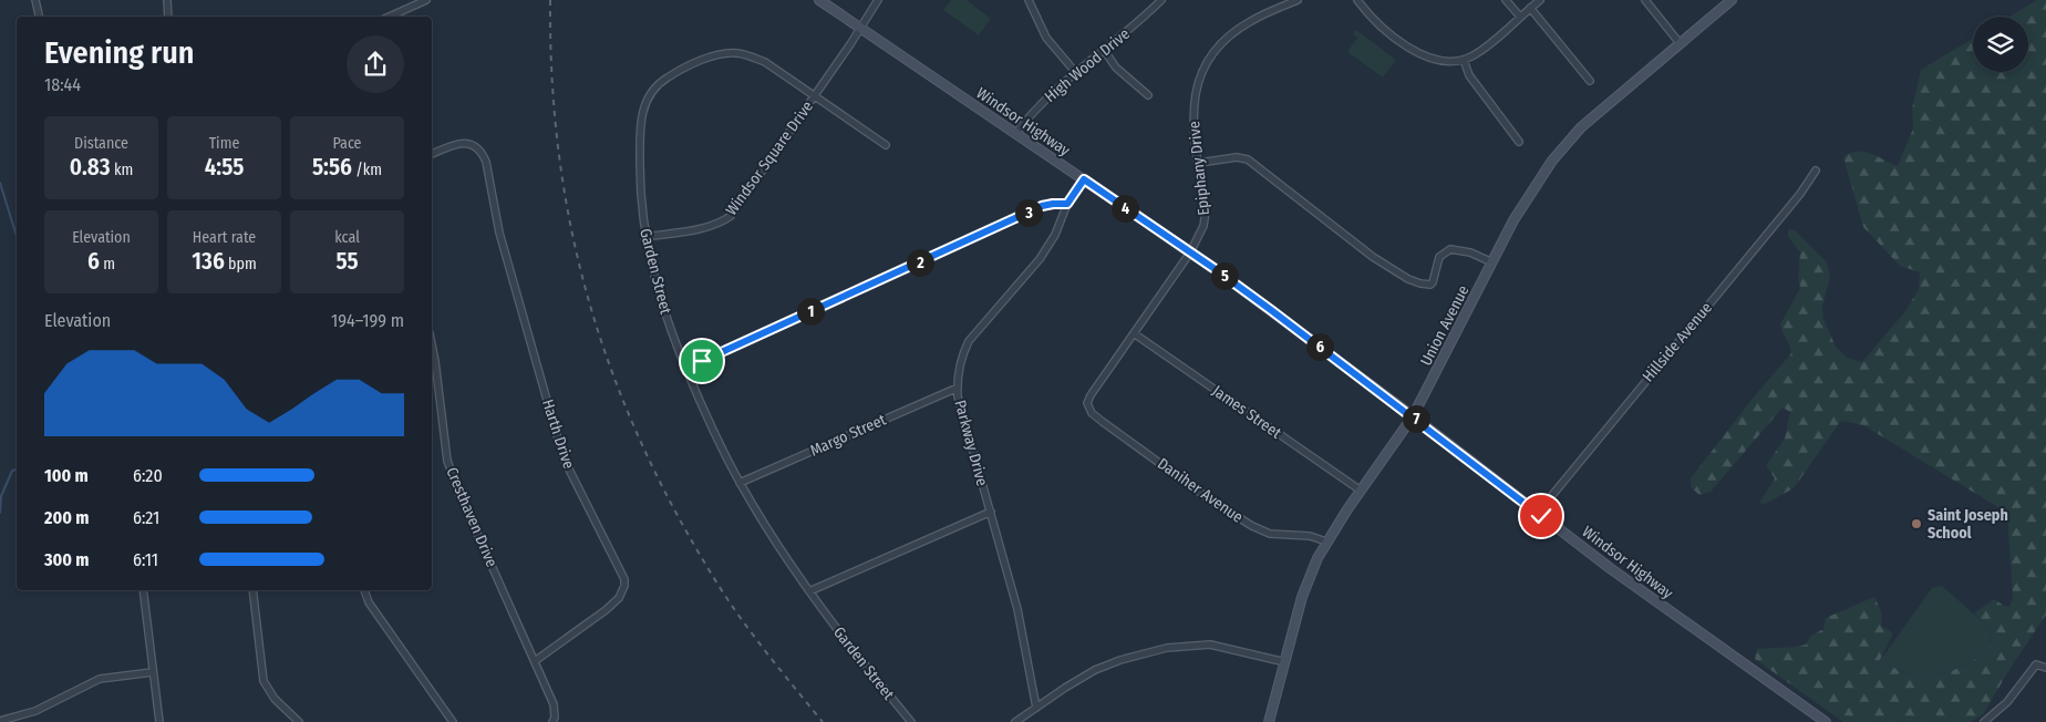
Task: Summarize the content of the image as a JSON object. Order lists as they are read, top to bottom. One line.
{"streets":{"main road":["Windsor Highway","Union Avenue"],"street":["High Wood Drive","Windsor Square Drive","Epiphany Drive","Garden Street","Hillside Avenue","James Street","Harth Drive","Margo Street","Parkway Drive","Daniher Avenue","Cresthaven Drive"]},"crossings":[["High Wood Drive","Windsor Highway"],["Windsor Highway","Windsor Square Drive"],["Windsor Highway","Epiphany Drive"],["Windsor Highway","Union Avenue"],["Windsor Highway","Hillside Avenue"],["Windsor Highway","Parkway Drive"],["Windsor Square Drive","Garden Street"],["Epiphany Drive","James Street"],["Epiphany Drive","Daniher Avenue"],["Garden Street","Margo Street"],["Union Avenue","James Street"],["Union Avenue","Daniher Avenue"],["Harth Drive","Cresthaven Drive"],["Margo Street","Parkway Drive"]],"places":["Saint Joseph School"],"page":{"heading":["Evening run","18:44"],"stats":[["Distance","0.83 km"],["Time","4:55"],["Pace","5:56 /km"],["Elevation","6 m"],["Heart rate","136 bpm"],["kcal","55"]],"pins":["4","3","2","5","1","6","7"],"chart":["Elevation","194–199 m"],"list":[{"name":"100 m","note":"6:20"},{"name":"200 m","note":"6:21"},{"name":"300 m","note":"6:11"}]}}
